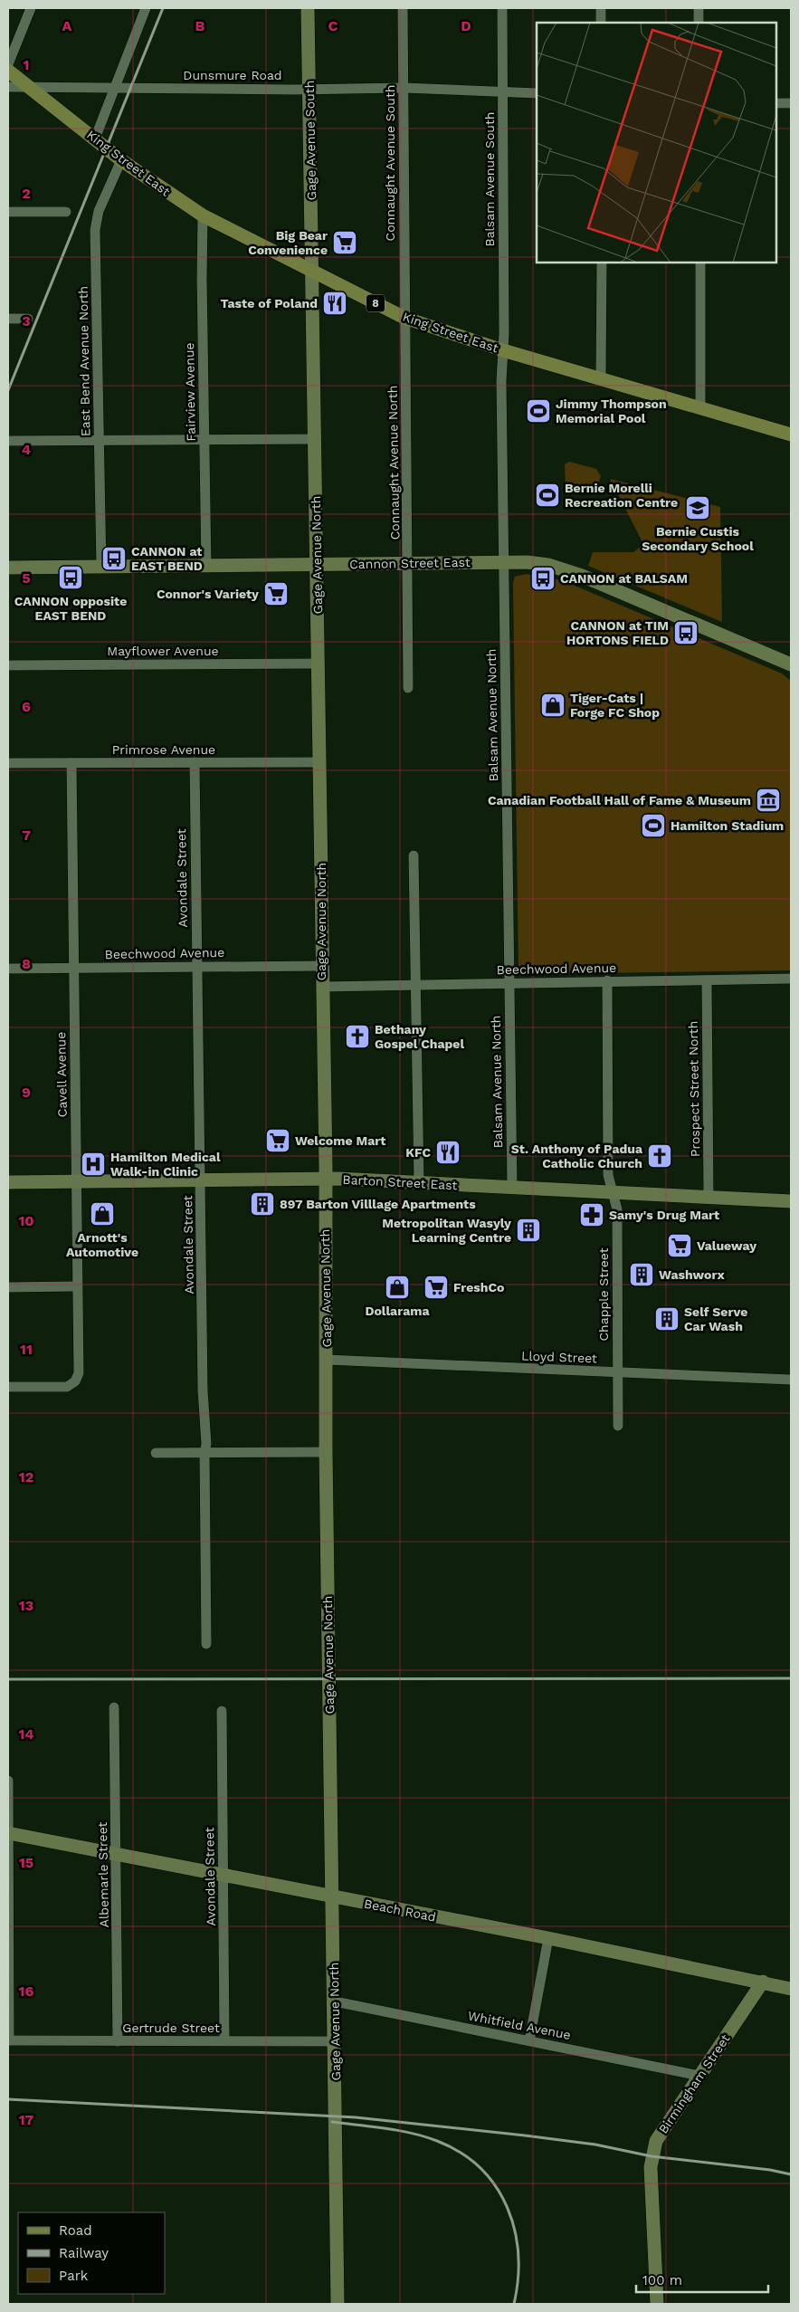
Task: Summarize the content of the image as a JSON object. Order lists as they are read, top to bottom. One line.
{"streets":{"main road":["Gage Avenue South","King Street East","8","Gage Avenue North","Cannon Street East","Barton Street East","Beach Road","Birmingham Street"],"street":["Dunsmure Road","Connaught Avenue South","Balsam Avenue South","East Bend Avenue North","Fairview Avenue","Connaught Avenue North","Mayflower Avenue","Balsam Avenue North","Primrose Avenue","Avondale Street","Beechwood Avenue","Cavell Avenue","Prospect Street North","Chapple Street","Lloyd Street","Albemarle Street","Whitfield Avenue","Gertrude Street"]},"crossings":[["Dunsmure Road","Gage Avenue South"],["Dunsmure Road","King Street East"],["Dunsmure Road","Connaught Avenue South"],["Dunsmure Road","Balsam Avenue South"],["Gage Avenue South","King Street East"],["Gage Avenue South","Gage Avenue North"],["King Street East","Connaught Avenue South"],["King Street East","Balsam Avenue South"],["King Street East","East Bend Avenue North"],["King Street East","Fairview Avenue"],["King Street East","Connaught Avenue North"],["King Street East","Gage Avenue North"],["King Street East","Balsam Avenue North"],["Connaught Avenue South","Connaught Avenue North"],["Balsam Avenue South","Balsam Avenue North"],["East Bend Avenue North","Cannon Street East"],["Fairview Avenue","Cannon Street East"],["Connaught Avenue North","Cannon Street East"],["Gage Avenue North","Cannon Street East"],["Gage Avenue North","Mayflower Avenue"],["Gage Avenue North","Primrose Avenue"],["Gage Avenue North","Beechwood Avenue"],["Gage Avenue North","Barton Street East"],["Gage Avenue North","Lloyd Street"],["Gage Avenue North","Beach Road"],["Gage Avenue North","Whitfield Avenue"],["Gage Avenue North","Gertrude Street"],["Cannon Street East","Balsam Avenue North"],["Balsam Avenue North","Beechwood Avenue"],["Balsam Avenue North","Barton Street East"],["Primrose Avenue","Avondale Street"],["Primrose Avenue","Cavell Avenue"],["Avondale Street","Beechwood Avenue"],["Avondale Street","Barton Street East"],["Avondale Street","Beach Road"],["Avondale Street","Gertrude Street"],["Beechwood Avenue","Cavell Avenue"],["Beechwood Avenue","Prospect Street North"],["Beechwood Avenue","Chapple Street"],["Cavell Avenue","Barton Street East"],["Prospect Street North","Barton Street East"],["Barton Street East","Chapple Street"],["Chapple Street","Lloyd Street"],["Albemarle Street","Beach Road"],["Albemarle Street","Gertrude Street"],["Beach Road","Birmingham Street"],["Whitfield Avenue","Birmingham Street"]],"places":{"supermarket":["Big Bear Convenience","Connor's Variety","Welcome Mart","Valueway","FreshCo"],"restaurant":["Taste of Poland","KFC"],"sports":["Jimmy Thompson Memorial Pool","Bernie Morelli Recreation Centre","Hamilton Stadium"],"school or university":["Bernie Custis Secondary School"],"bus stop":["CANNON at EAST BEND","CANNON opposite EAST BEND","CANNON at BALSAM","CANNON at TIM HORTONS FIELD"],"shop":["Tiger-Cats | Forge FC Shop","Arnott's Automotive","Dollarama"],"museum":["Canadian Football Hall of Fame & Museum"],"church":["Bethany Gospel Chapel","St. Anthony of Padua Catholic Church"],"hospital":["Hamilton Medical Walk-in Clinic"],"building":["897 Barton Villlage Apartments","Metropolitan Wasyly Learning Centre","Washworx","Self Serve Car Wash"],"pharmacy":["Samy's Drug Mart"]},"legend":["Road","Railway","Park"],"scale_bar":"100 m","grid":{"columns":["A","B","C","D"],"rows":["1","2","3","4","5","6","7","8","9","10","11","12","13","14","15","16","17"]}}
